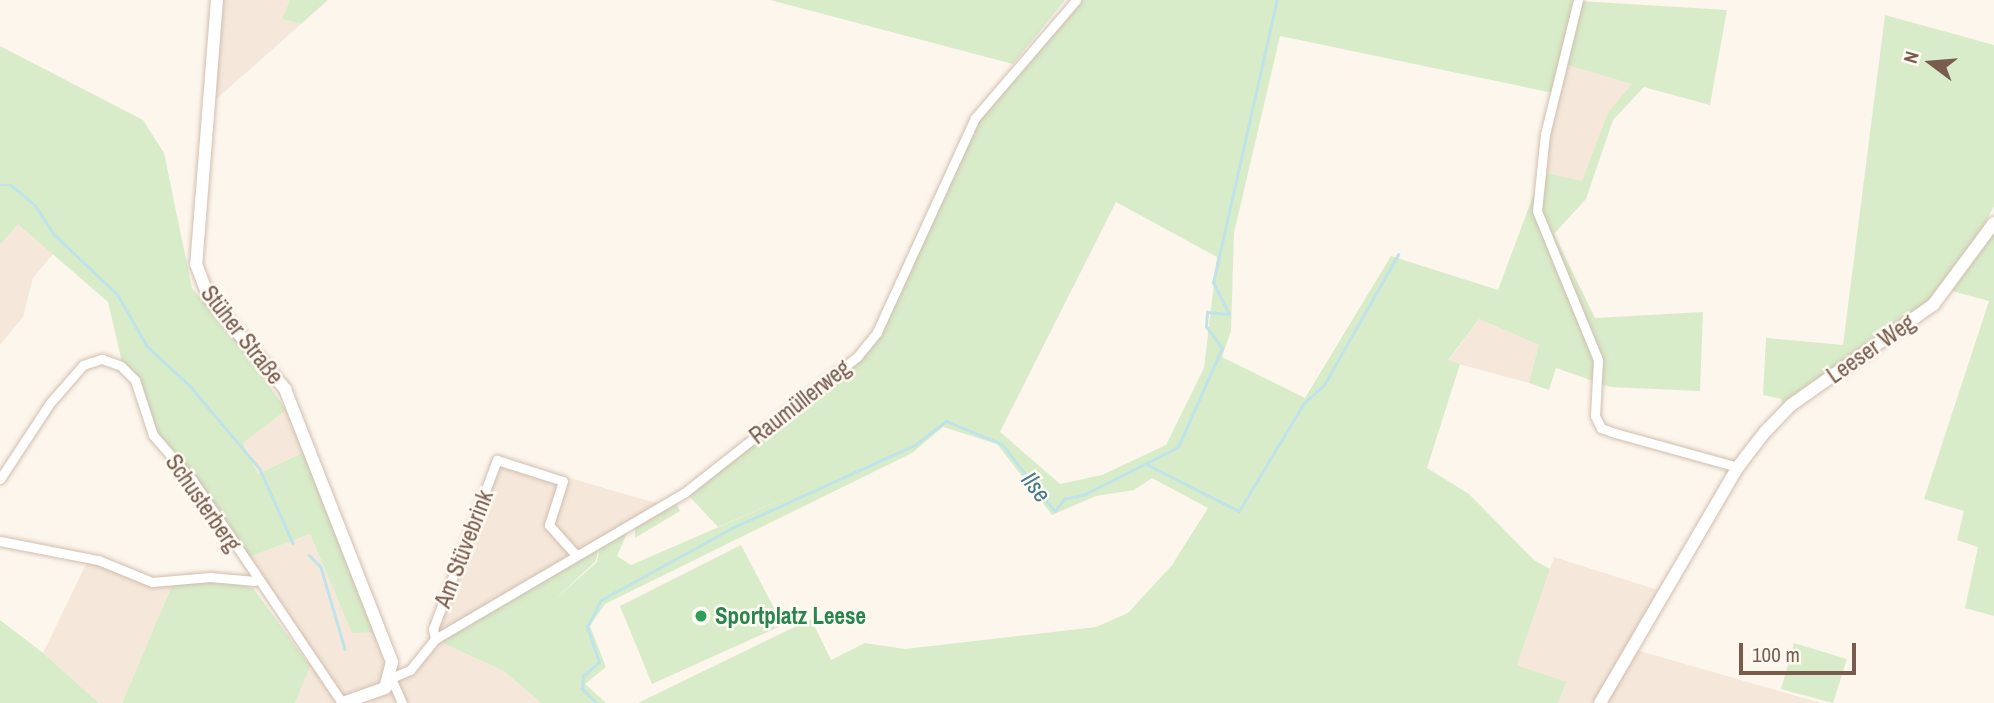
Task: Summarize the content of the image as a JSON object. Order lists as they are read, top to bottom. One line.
{"streets":{"main road":["Stüher Straße","Leeser Weg"],"street":["Raumüllerweg","Schusterberg","Am Stüvebrink"]},"crossings":[["Stüher Straße","Raumüllerweg"],["Raumüllerweg","Am Stüvebrink"]],"water":["Ilse"],"places":["Sportplatz Leese"],"scale_bar":"100 m","north":"left"}
